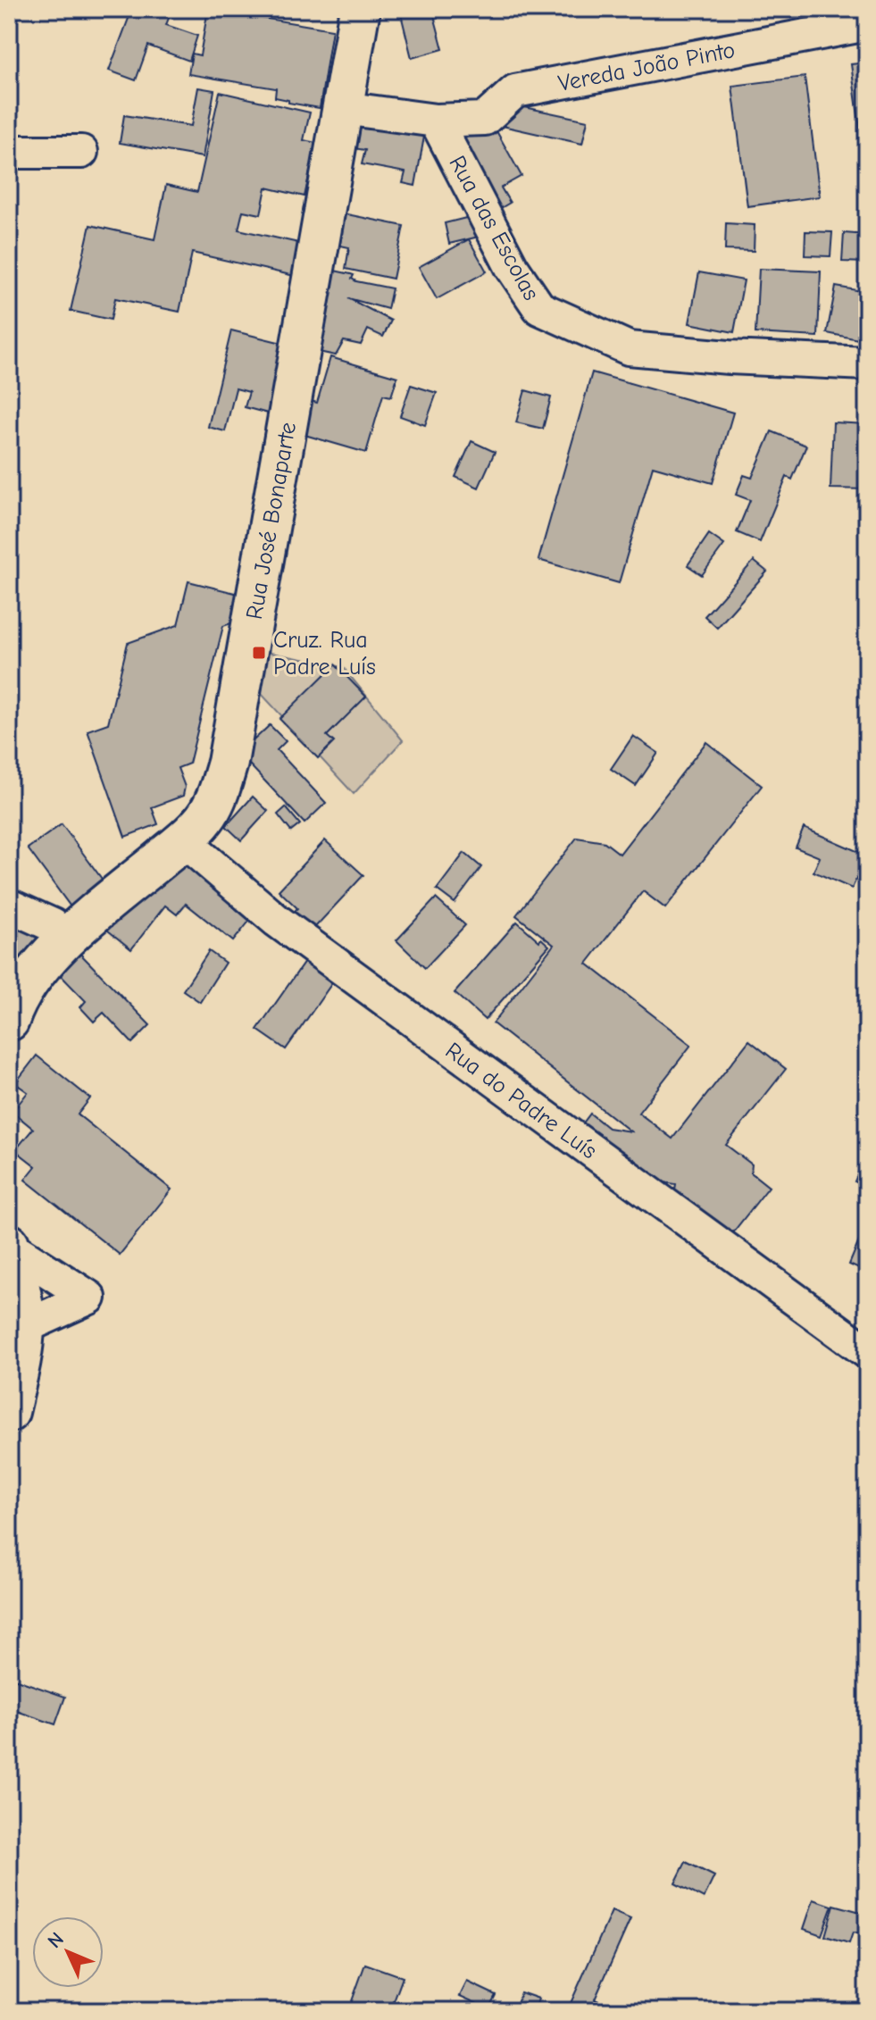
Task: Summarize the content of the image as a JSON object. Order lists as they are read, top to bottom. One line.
{"streets":{"street":["Vereda João Pinto","Rua das Escolas","Rua José Bonaparte","Rua do Padre Luís"]},"crossings":[["Vereda João Pinto","Rua das Escolas"],["Rua José Bonaparte","Rua do Padre Luís"]],"places":{"transit":["Cruz. Rua Padre Luís"]},"north":"top left"}
